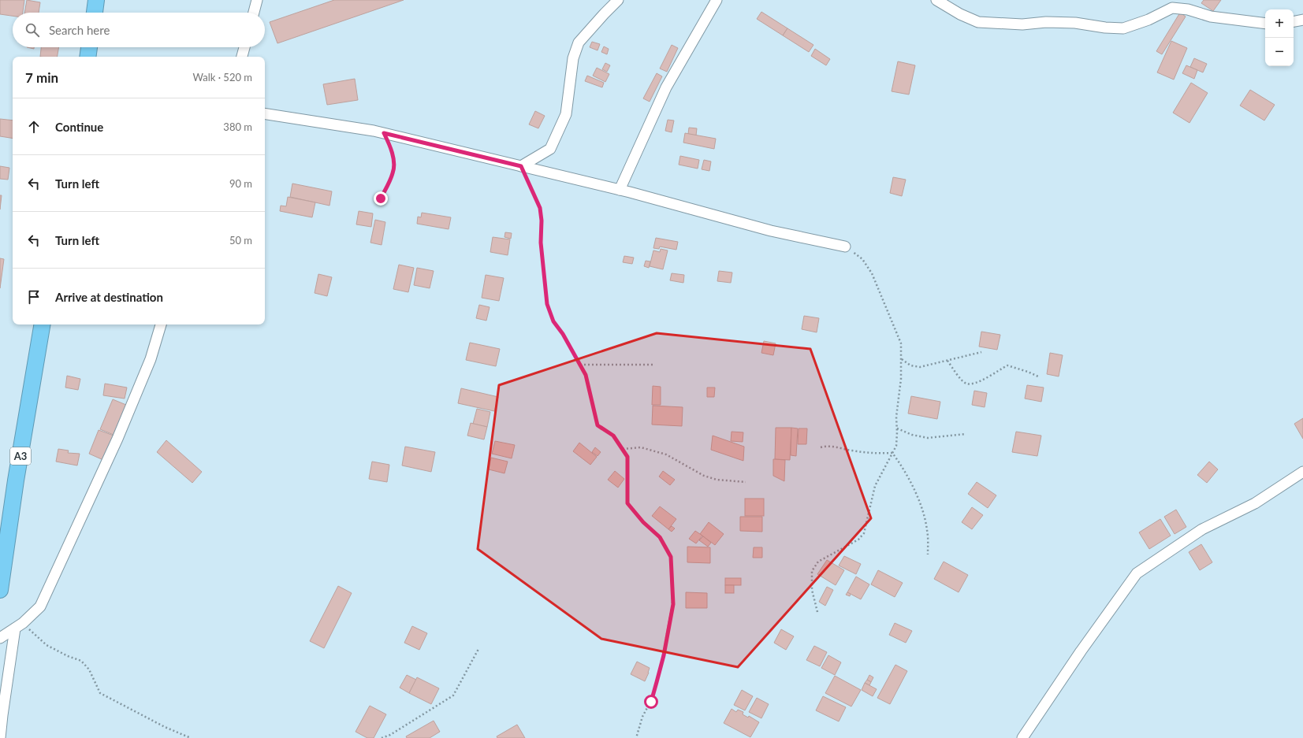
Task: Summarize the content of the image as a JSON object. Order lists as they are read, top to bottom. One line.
{"streets":{"highway":["A3"]},"page":{"map_buttons":["+","−"],"search":"Search here","heading":["7 min","Walk · 520 m"],"list":[["Continue","380 m"],["Turn left","90 m"],["Turn left","50 m"],"Arrive at destination"]}}
